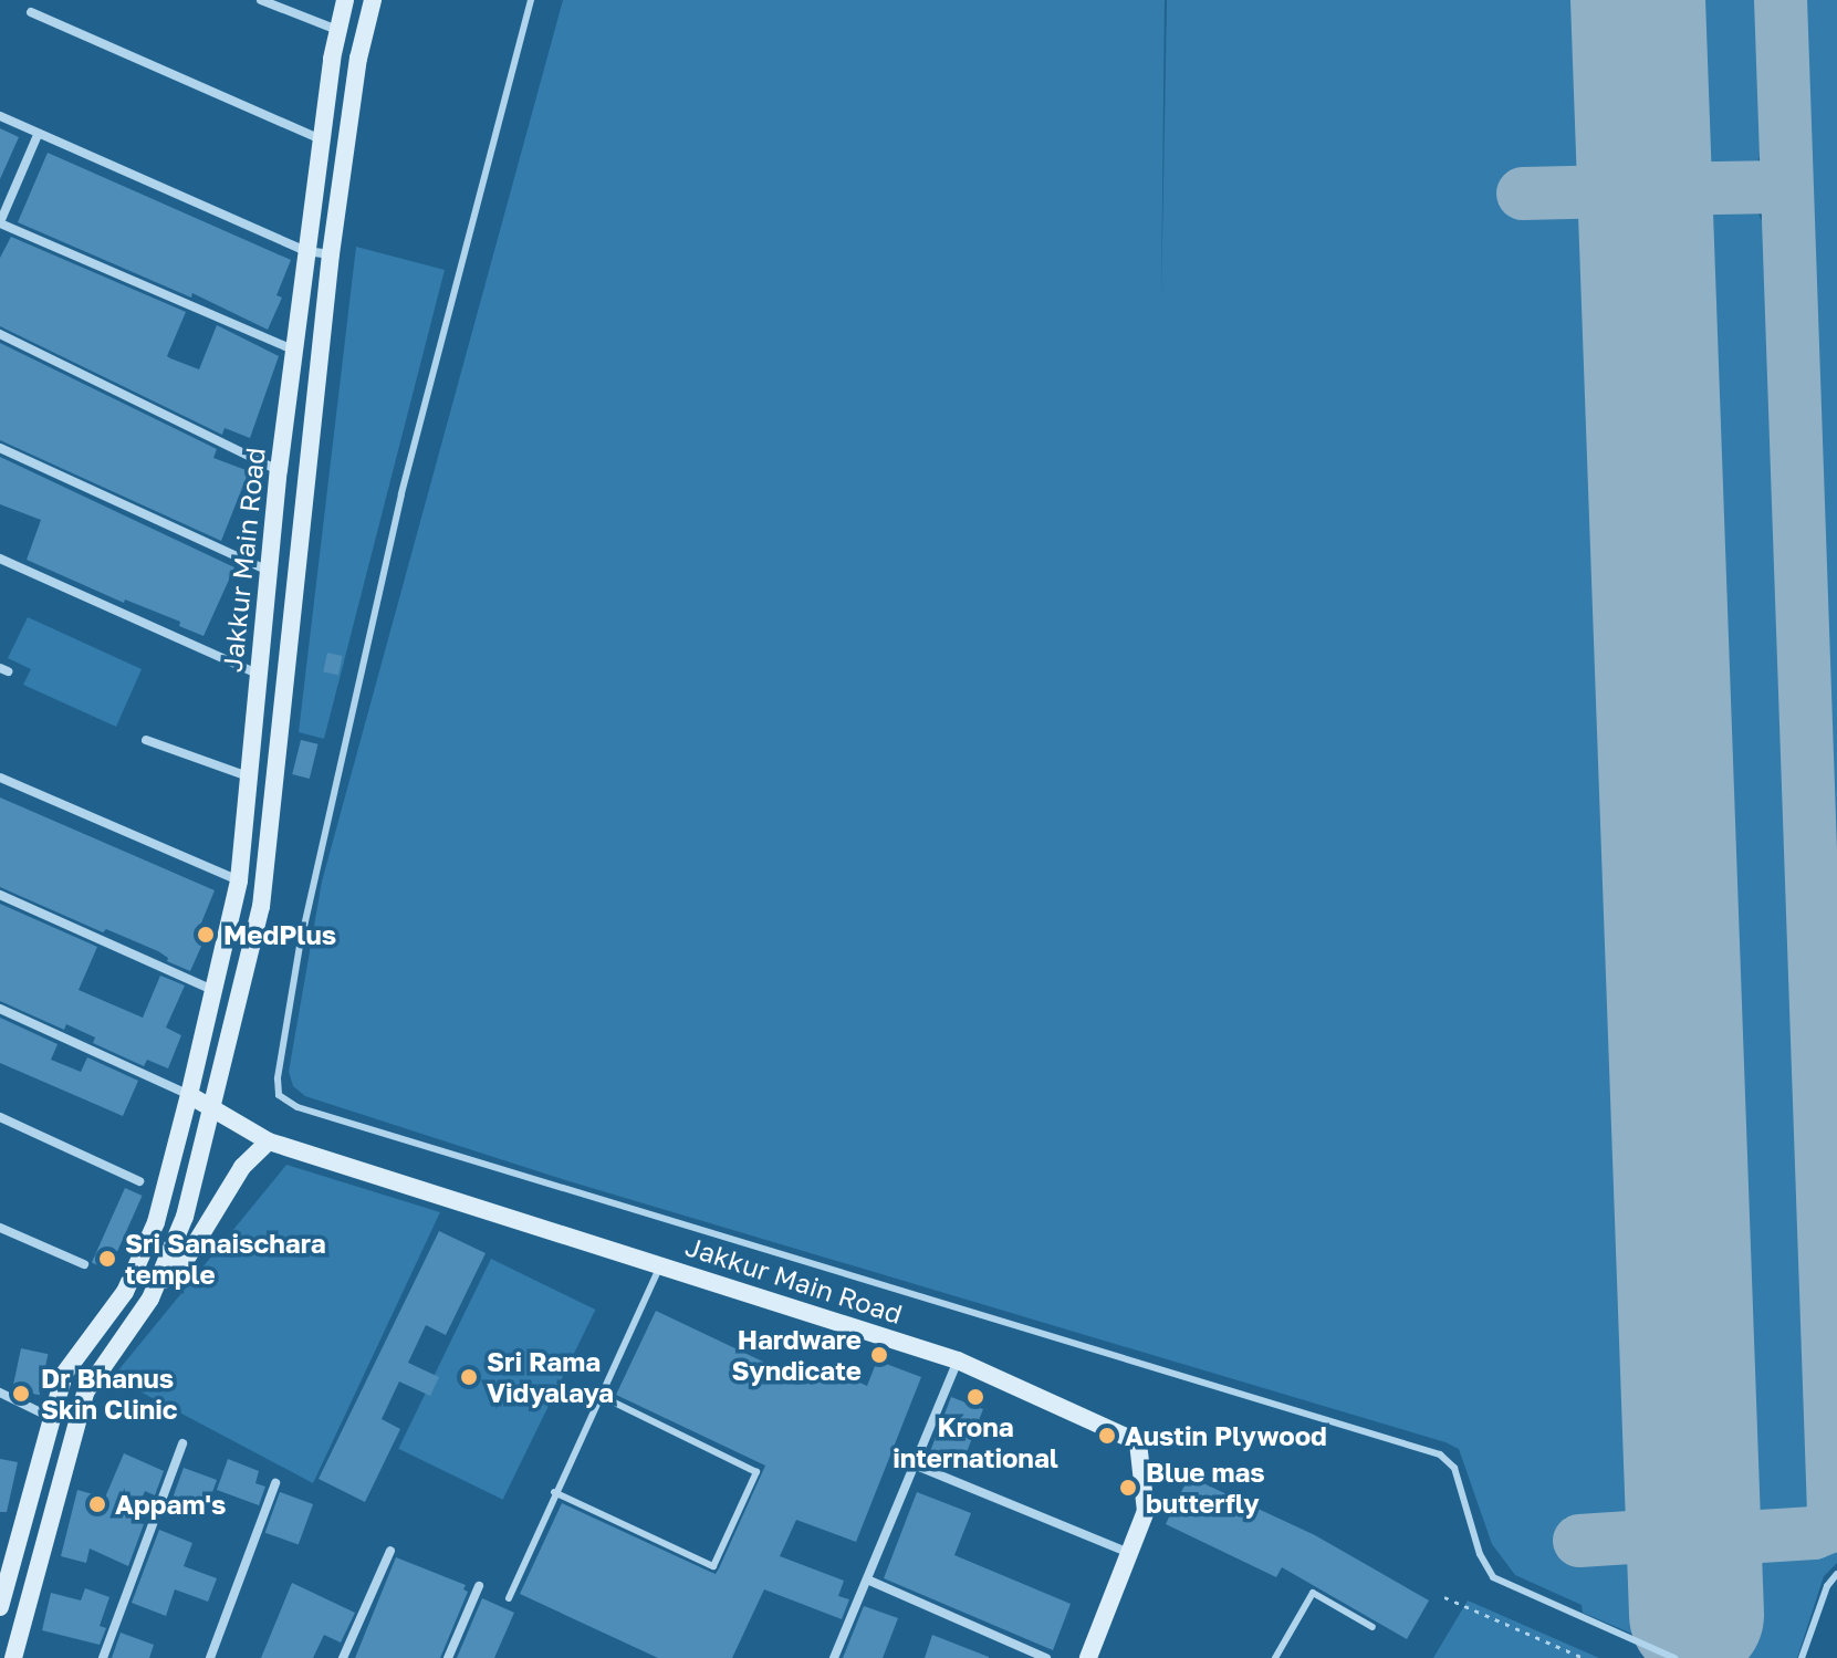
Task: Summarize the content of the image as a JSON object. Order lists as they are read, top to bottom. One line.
{"streets":{"main road":["Jakkur Main Road"]},"places":["MedPlus","Sri Sanaischara temple","Hardware Syndicate","Sri Rama Vidyalaya","Dr Bhanus Skin Clinic","Krona international","Austin Plywood","Blue mas butterfly","Appam's"]}
